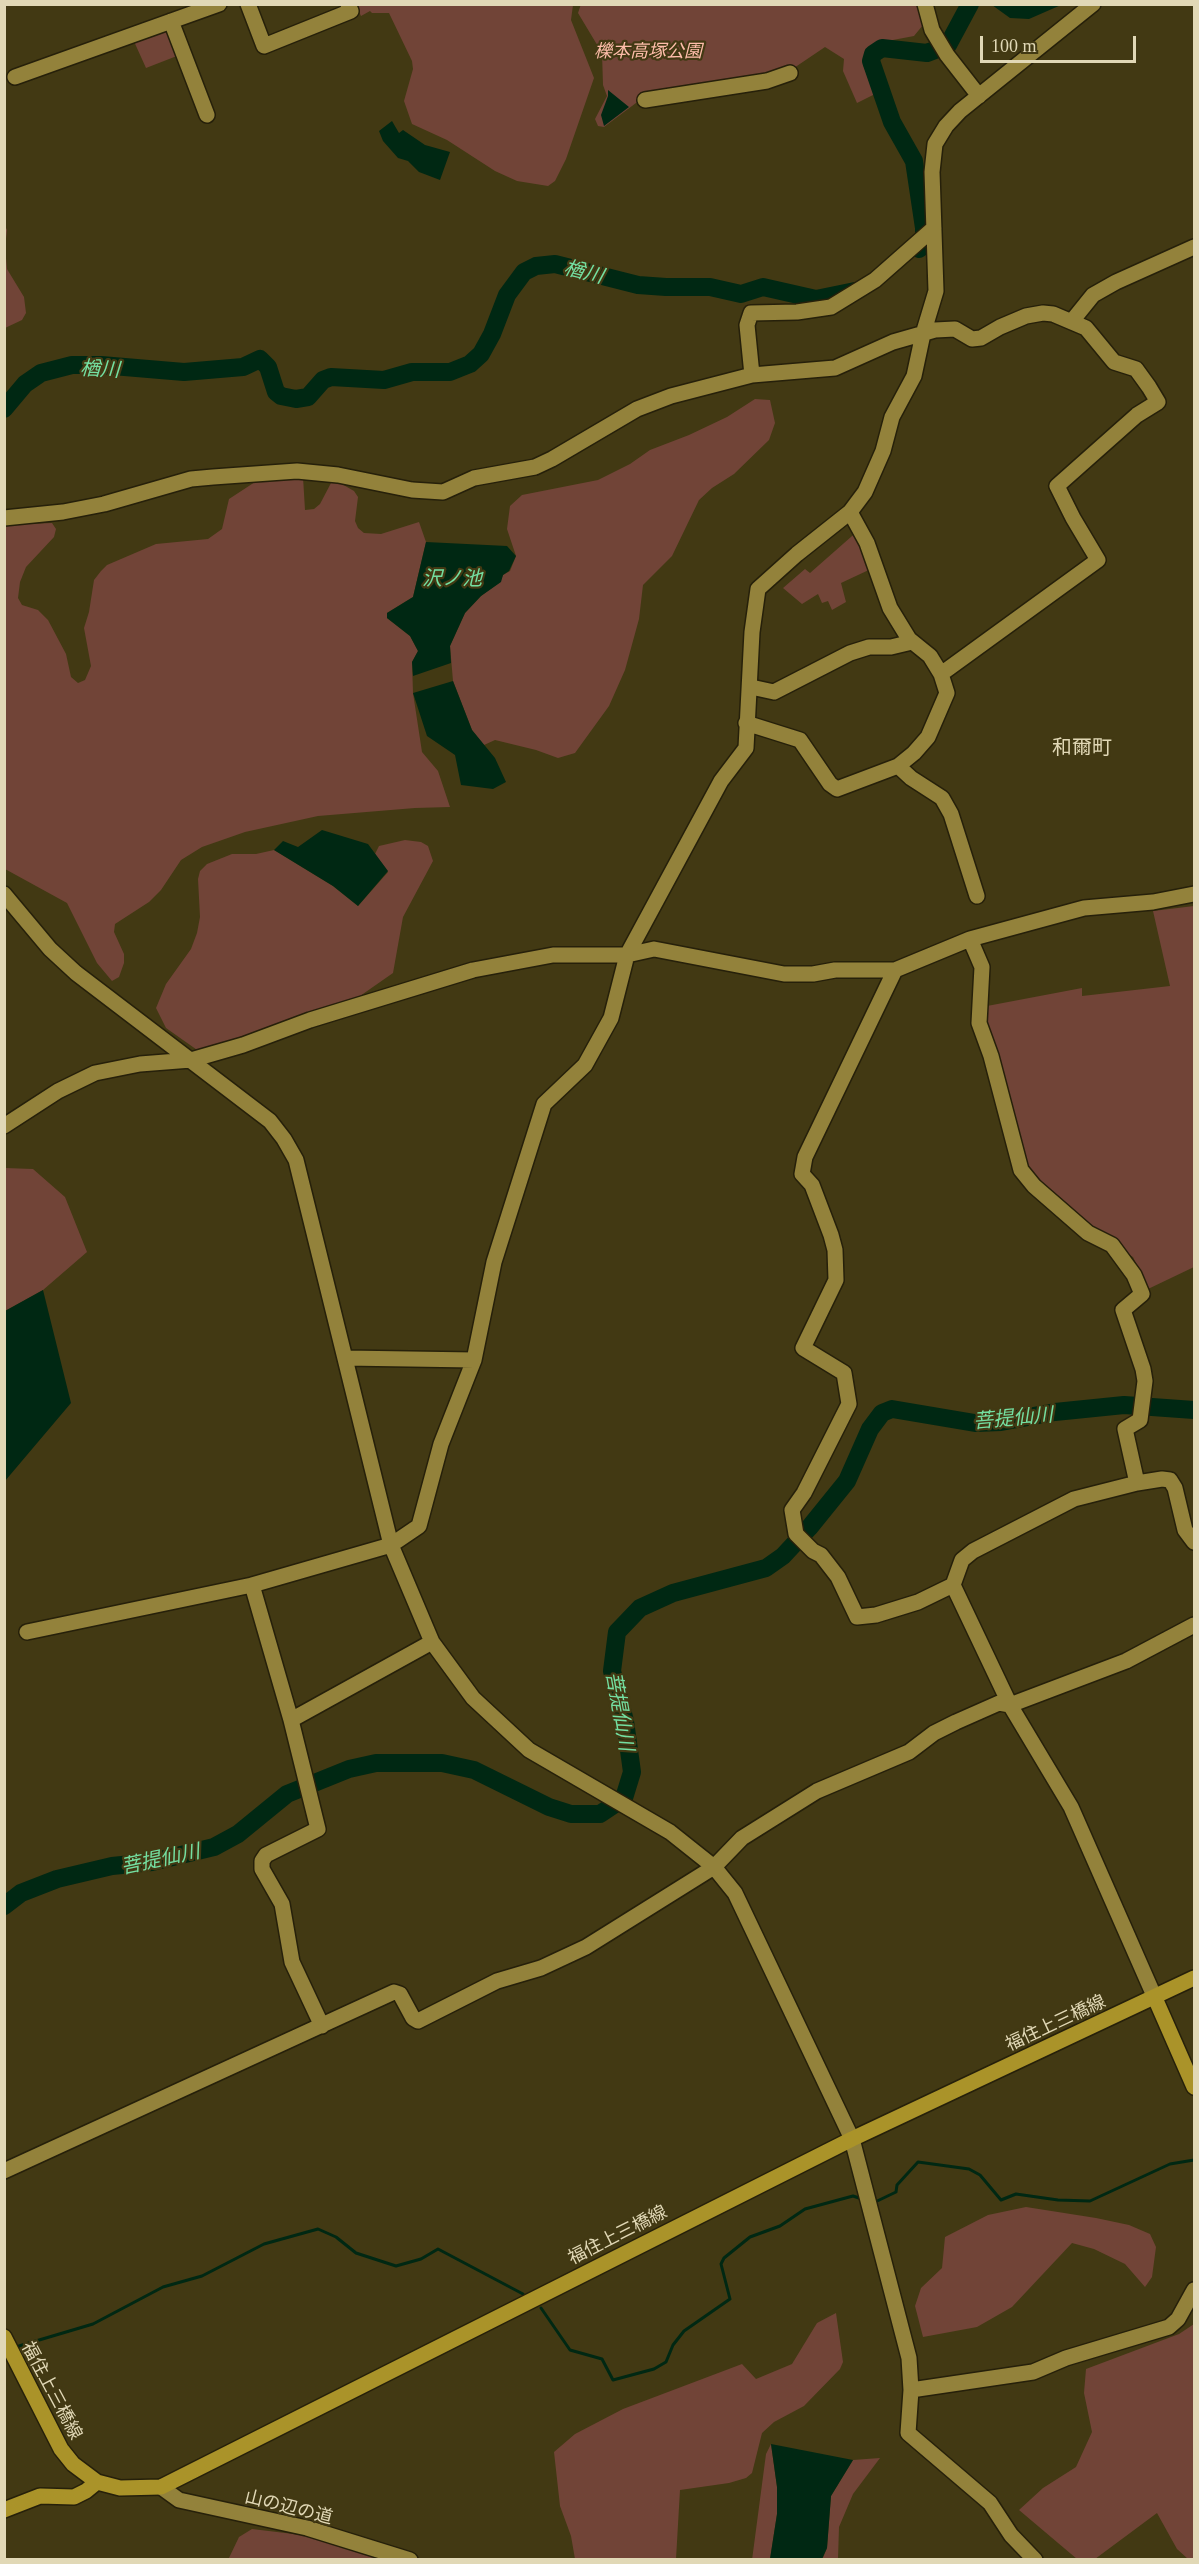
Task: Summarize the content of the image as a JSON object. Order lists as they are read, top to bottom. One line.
{"streets":{"main road":["福住上三橋線"],"street":["山の辺の道"]},"crossings":[["福住上三橋線","山の辺の道"]],"districts":["和爾町"],"water":["楢川","沢ノ池","菩提仙川"],"parks":["櫟本高塚公園"],"scale_bar":"100 m"}
